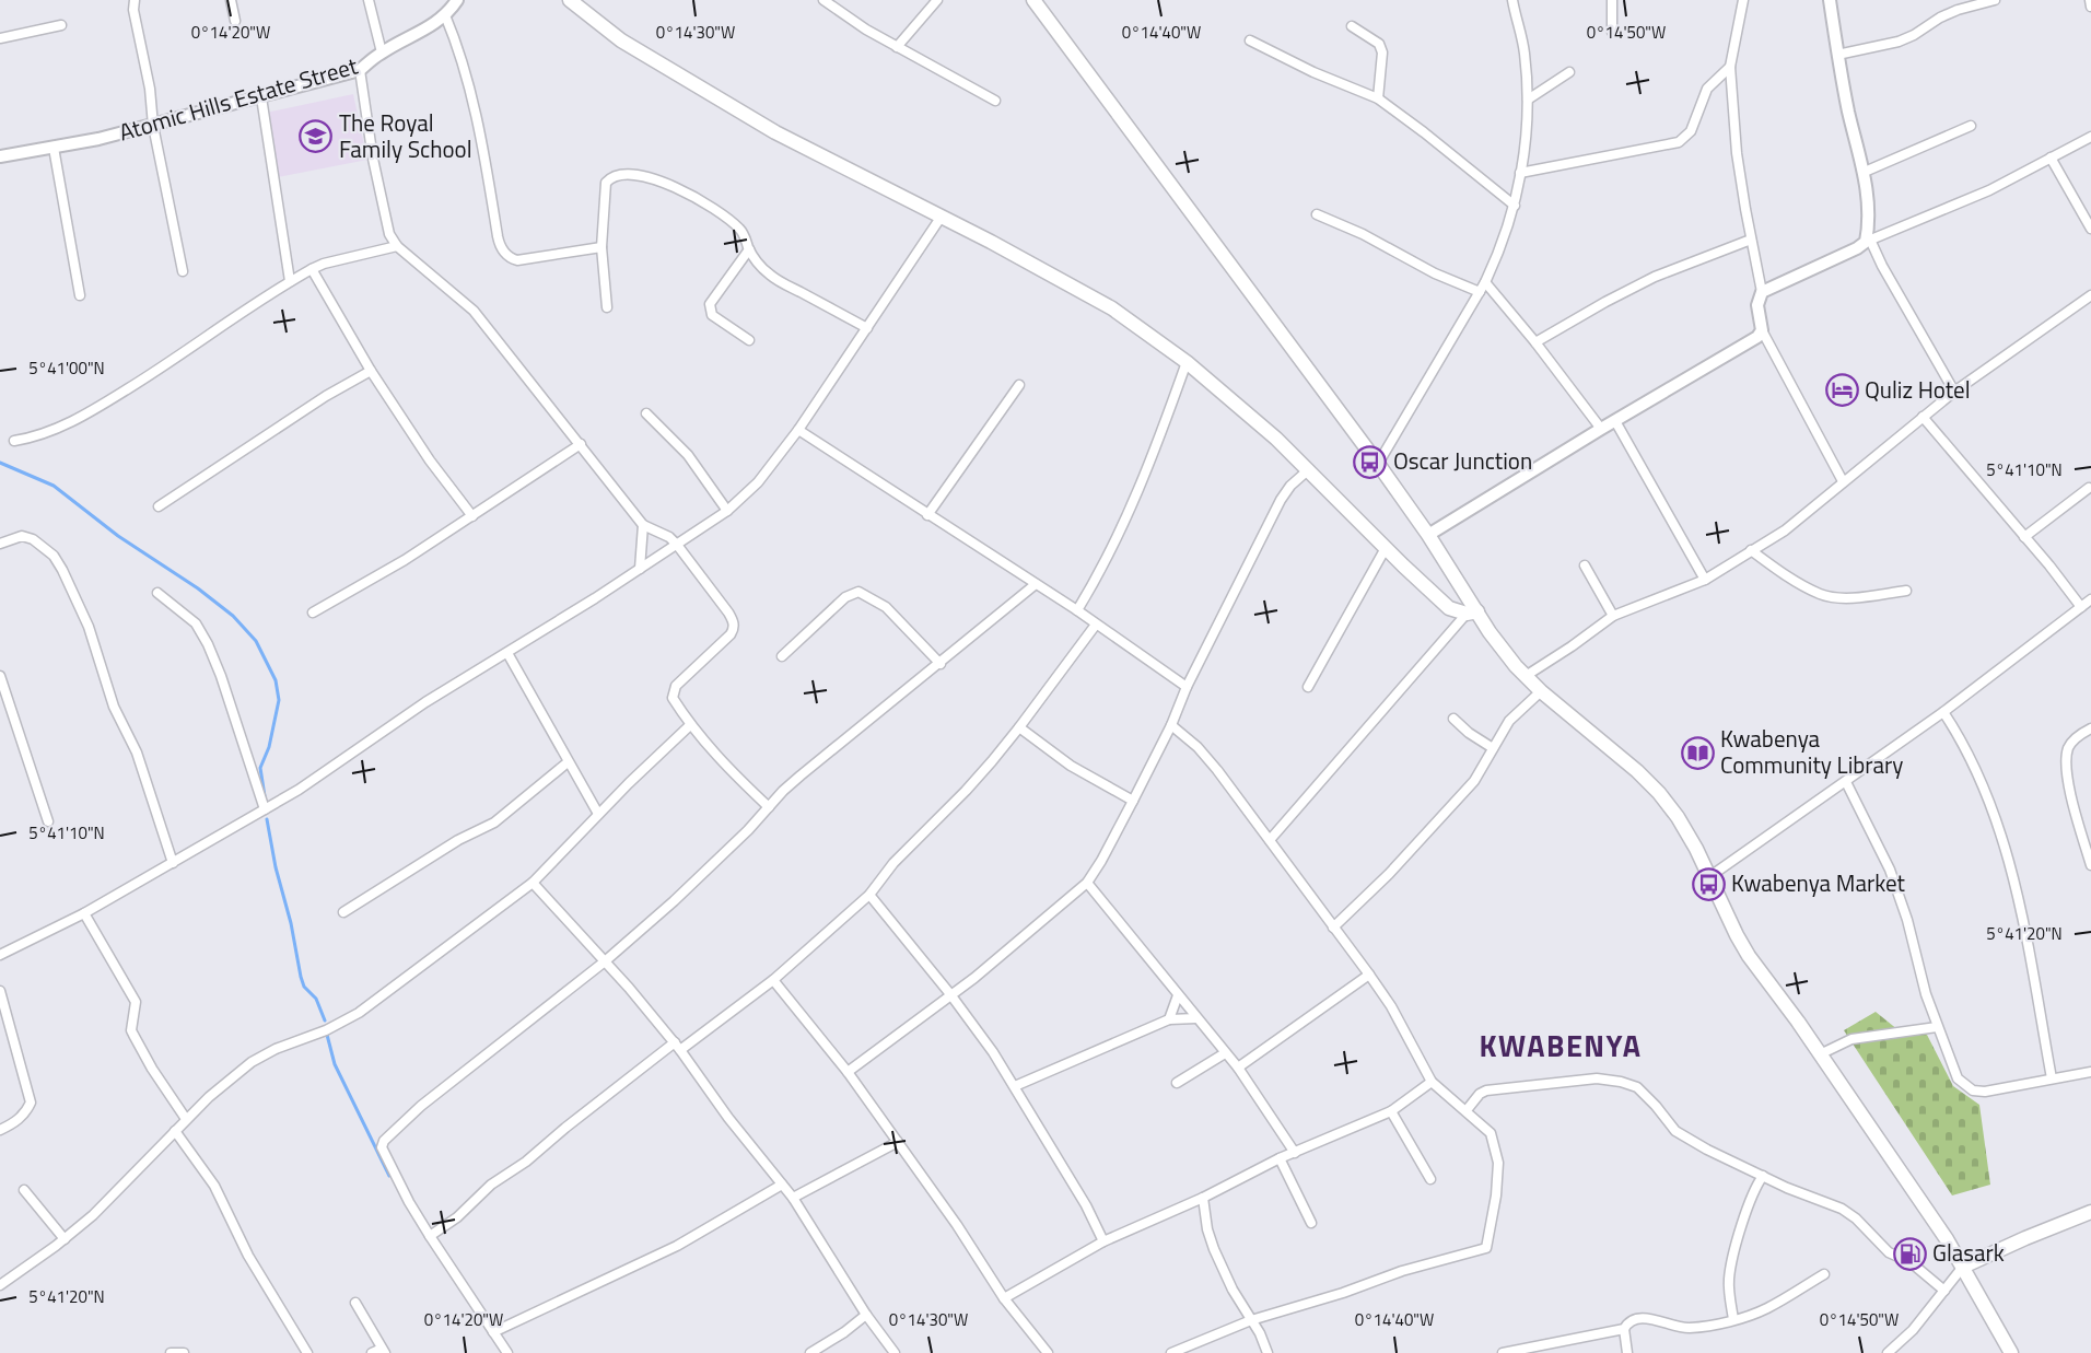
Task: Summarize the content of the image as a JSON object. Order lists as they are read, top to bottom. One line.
{"streets":{"street":["Atomic Hills Estate Street"]},"districts":["KWABENYA"],"places":{"school or university":["The Royal Family School"],"hotel":["Quliz Hotel"],"bus stop":["Oscar Junction","Kwabenya Market"],"library":["Kwabenya Community Library"],"fuel station":["Glasark"]},"coordinates":["0°14'20\"W","0°14'30\"W","0°14'40\"W","0°14'50\"W","5°41'00\"N","5°41'10\"N","5°41'20\"N"]}
